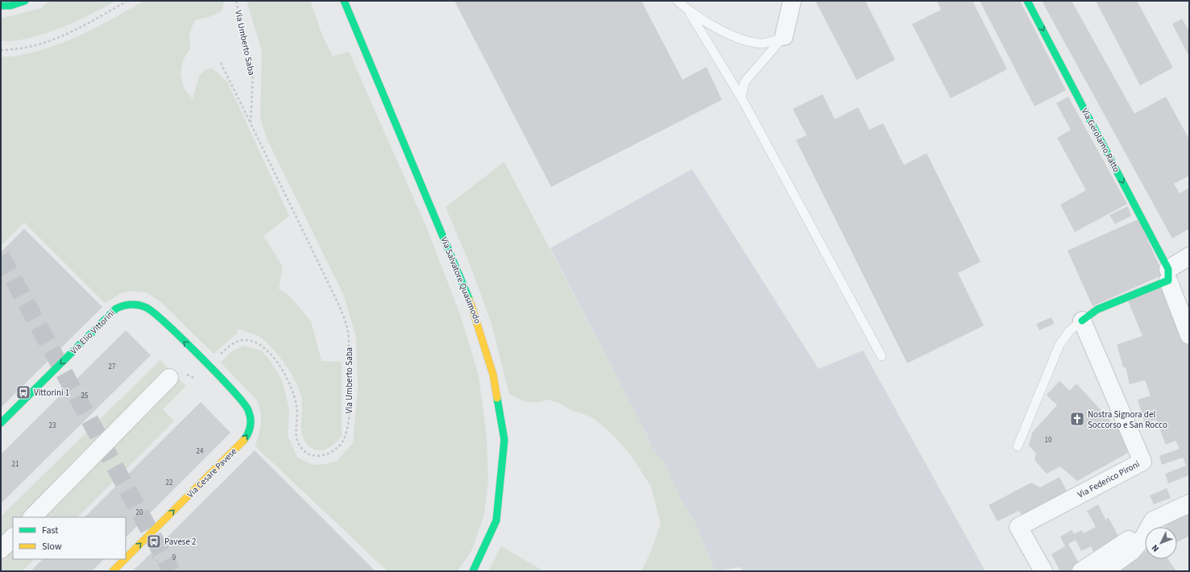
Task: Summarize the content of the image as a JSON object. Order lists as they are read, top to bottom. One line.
{"streets":{"street":["Via Gerolamo Ratto","Via Salvatore Quasimodo","Via Elio Vittorini","Via Cesare Pavese","Via Federico Pironi"],"path":["Via Umberto Saba"]},"crossings":[["Via Elio Vittorini","Via Cesare Pavese"]],"one_way":["Via Gerolamo Ratto","Via Cesare Pavese"],"places":{"bus stop":["Vittorini 1","Pavese 2"],"church":["Nostra Signora del Soccorso e San Rocco"]},"house_numbers":["27","25","23","10","24","21","22","20","9"],"legend":["Fast","Slow"],"north":"bottom left"}
